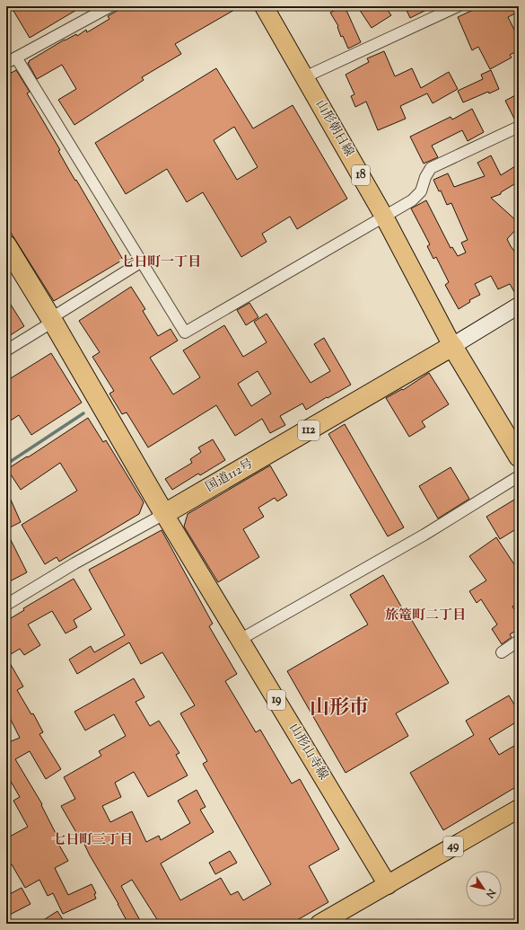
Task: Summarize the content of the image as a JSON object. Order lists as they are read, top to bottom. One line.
{"streets":{"highway":["112","国道112号"],"main road":["山形朝日線","18","19","山形山寺線","49"]},"crossings":[["山形朝日線","国道112号"],["国道112号","山形山寺線"],["山形山寺線","49"]],"districts":["七日町一丁目","旅篭町二丁目","山形市","七日町三丁目"],"north":"bottom right"}
